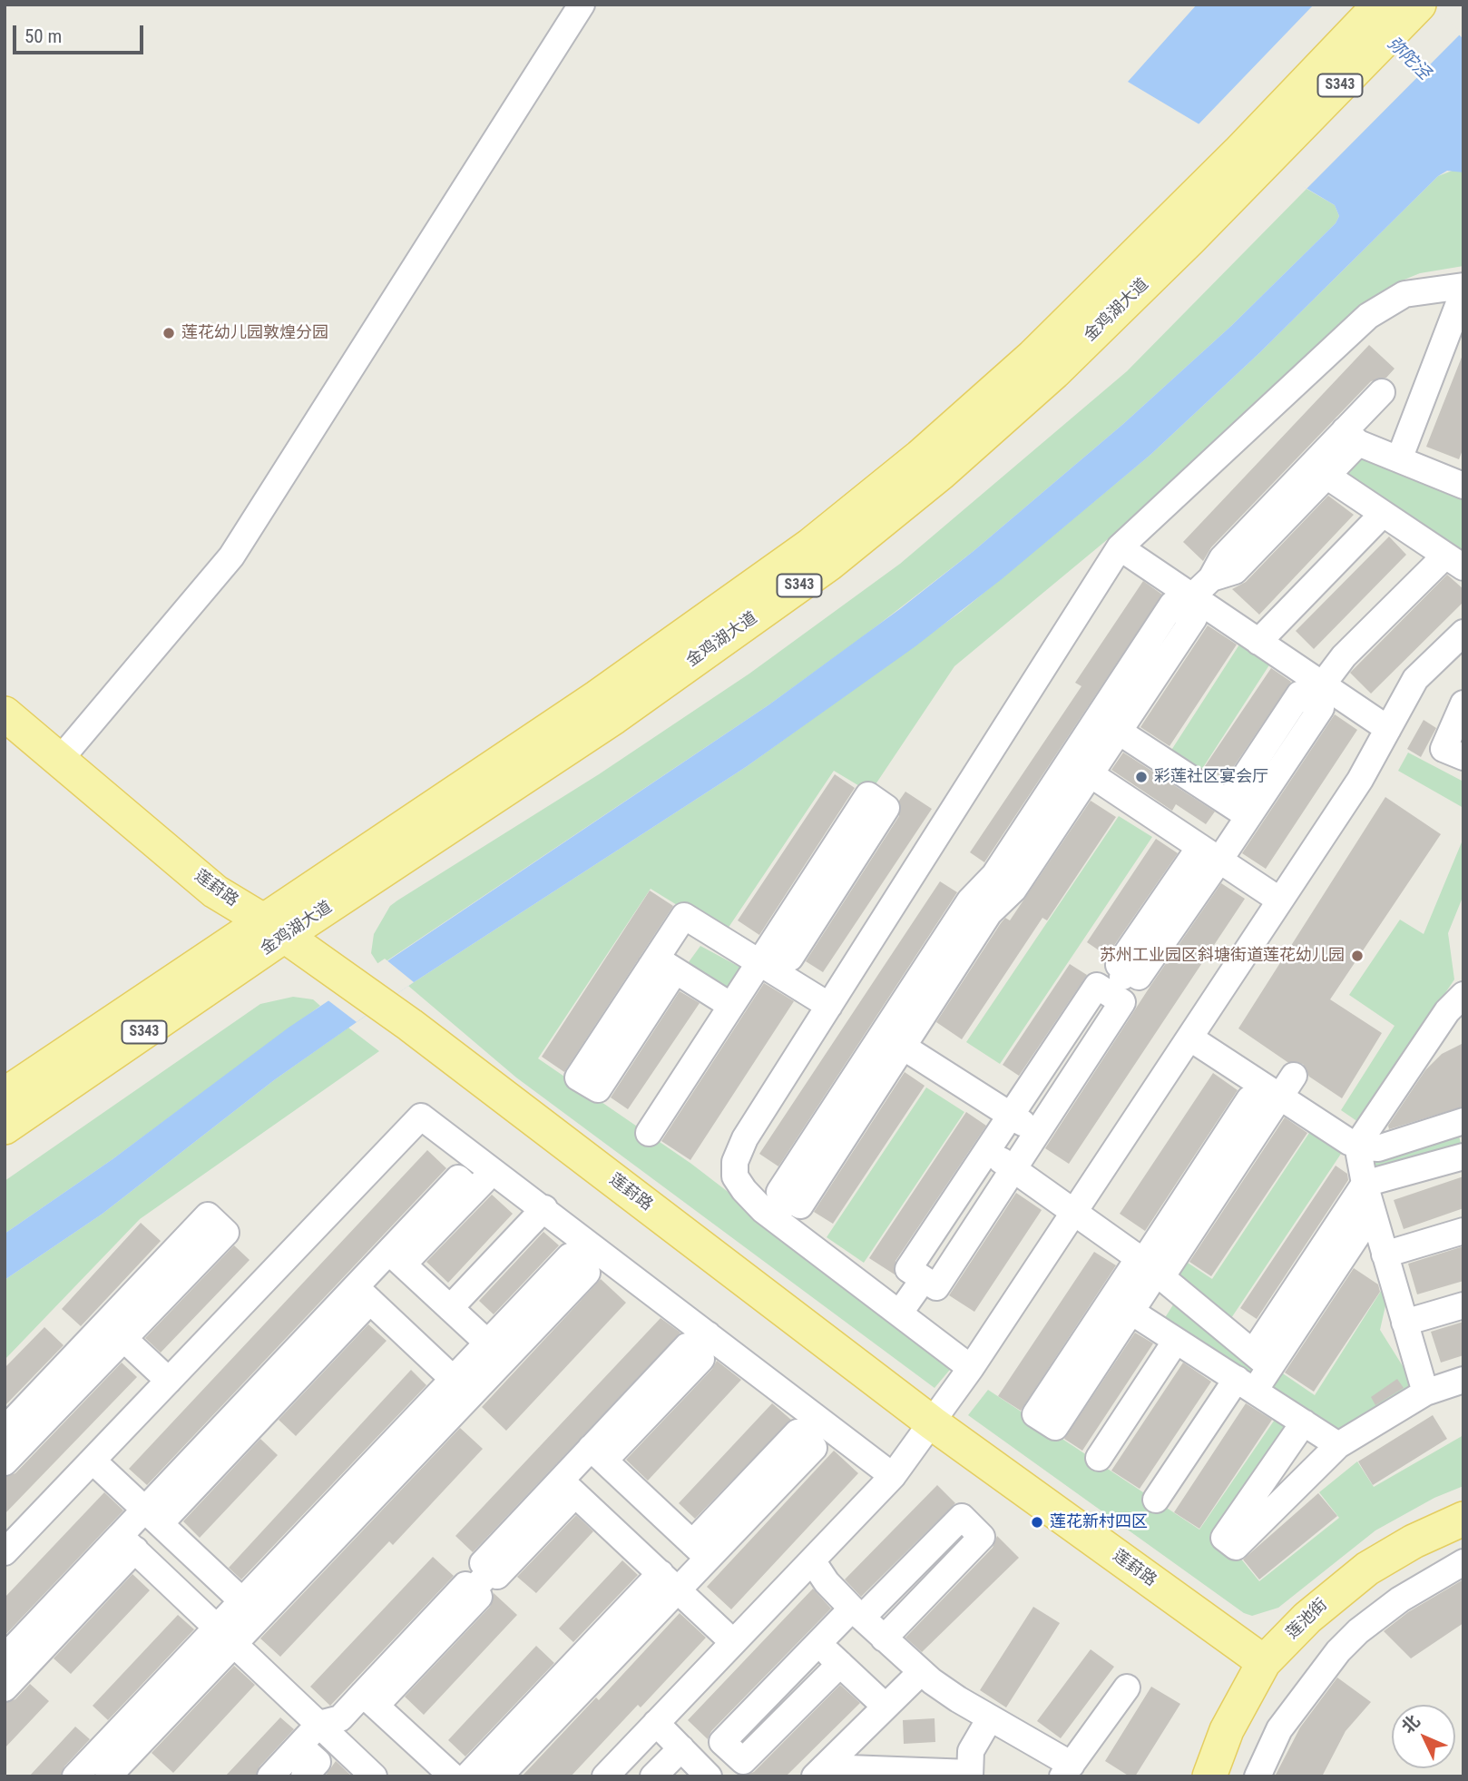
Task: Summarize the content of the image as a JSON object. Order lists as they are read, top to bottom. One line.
{"streets":{"main road":["S343","金鸡湖大道","莲葑路","莲池街"]},"crossings":[["金鸡湖大道","莲葑路"],["莲葑路","莲池街"]],"water":["弥陀泾"],"places":["莲花幼儿园敦煌分园","彩莲社区宴会厅","苏州工业园区斜塘街道莲花幼儿园","莲花新村四区"],"scale_bar":"50 m","north":"top left"}
